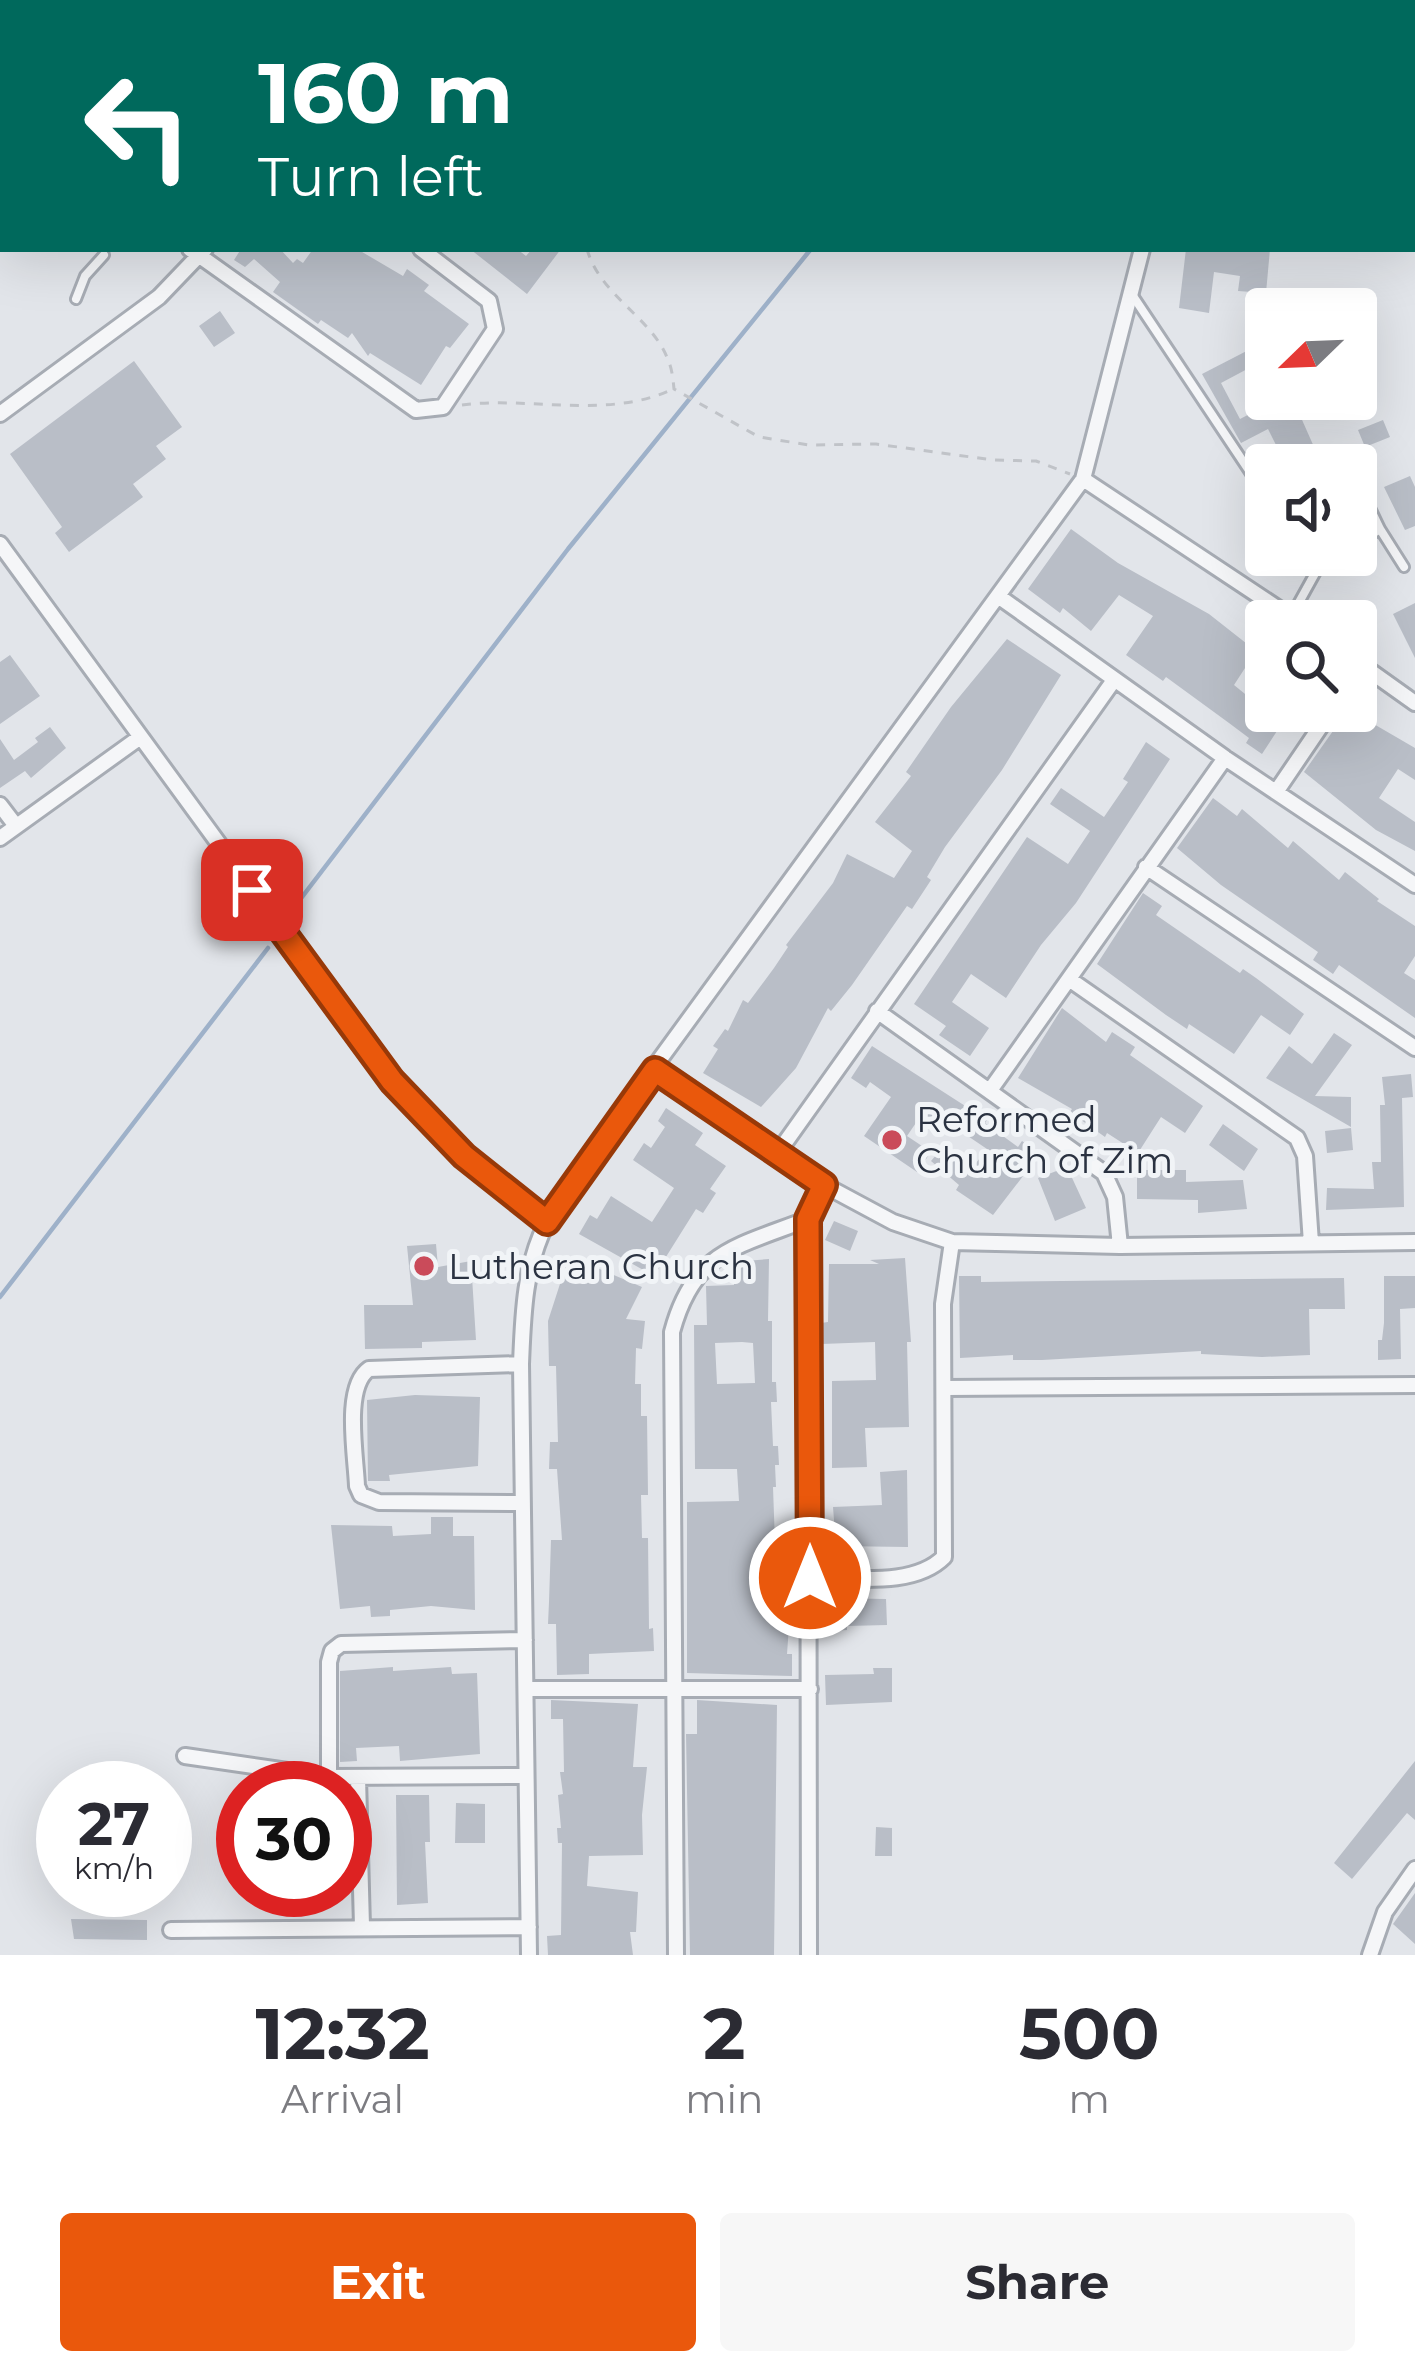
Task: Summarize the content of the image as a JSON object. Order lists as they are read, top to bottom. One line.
{"places":["Reformed Church of Zim","Lutheran Church"],"north":"bottom left","page":{"turn":["160 m","Turn left"],"speed":"27 km/h","limit":"30","eta":["12:32","Arrival","2","min","500","m"],"buttons":["Exit","Share"]}}
